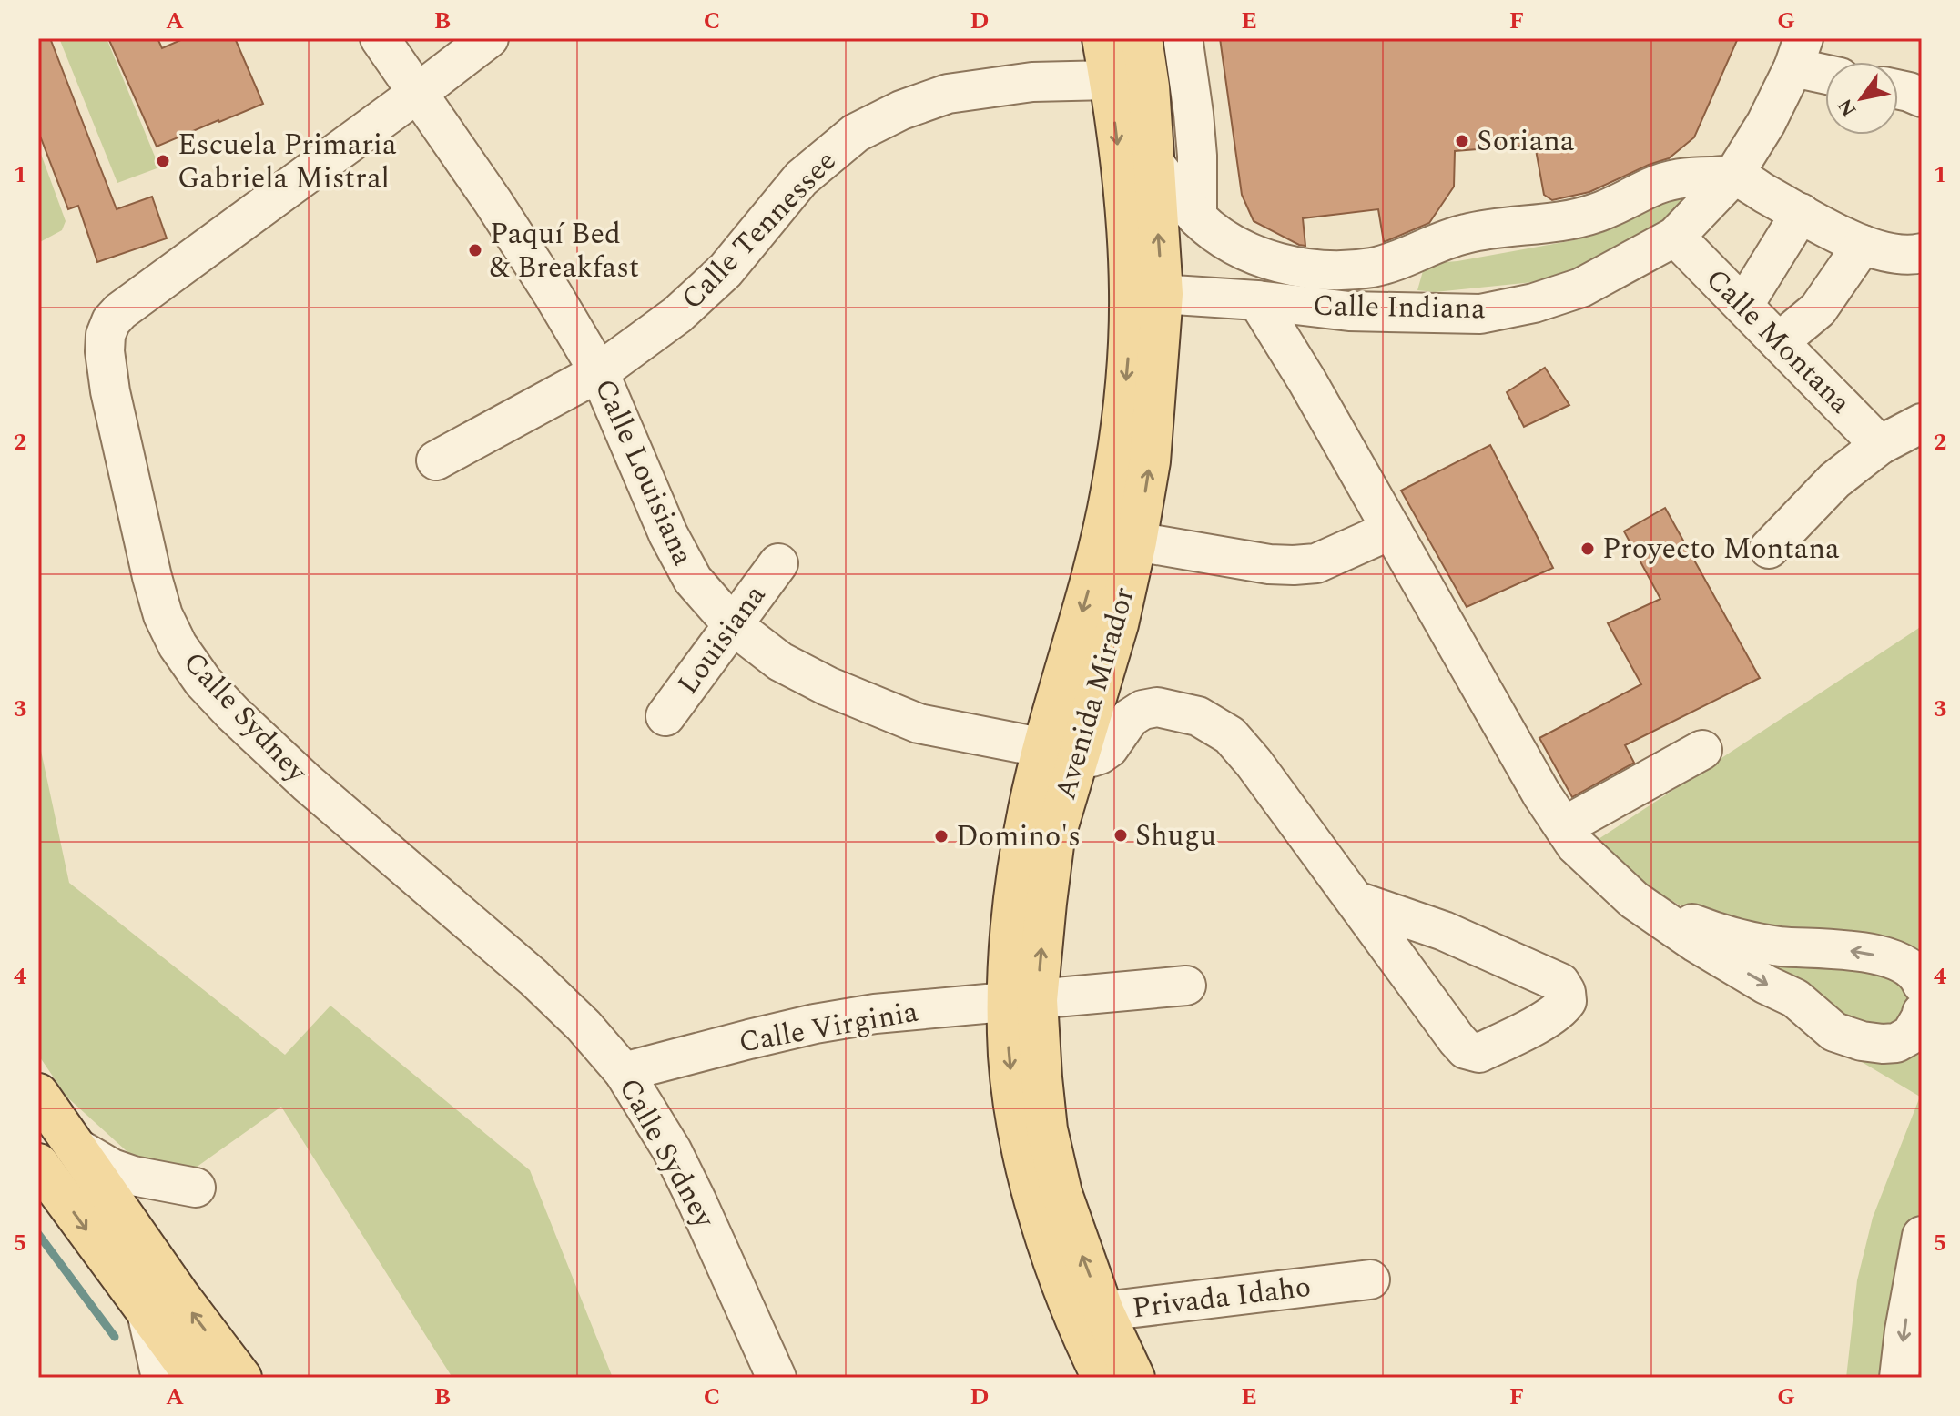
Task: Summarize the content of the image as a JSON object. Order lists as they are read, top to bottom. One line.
{"streets":{"main road":["Avenida Mirador"],"street":["Calle Tennessee","Calle Indiana","Calle Montana","Calle Louisiana","Louisiana","Calle Sydney","Calle Virginia","Privada Idaho"]},"crossings":[["Calle Tennessee","Calle Louisiana"],["Calle Tennessee","Avenida Mirador"],["Calle Indiana","Calle Montana"],["Calle Indiana","Avenida Mirador"],["Calle Louisiana","Louisiana"],["Calle Louisiana","Avenida Mirador"],["Calle Louisiana","Calle Sydney"],["Avenida Mirador","Calle Virginia"],["Avenida Mirador","Privada Idaho"],["Calle Sydney","Calle Virginia"]],"places":["Soriana","Escuela Primaria Gabriela Mistral","Paquí Bed & Breakfast","Proyecto Montana","Shugu","Domino's"],"north":"bottom left","grid":{"columns":["A","B","C","D","E","F","G"],"rows":["1","2","3","4","5"]}}
